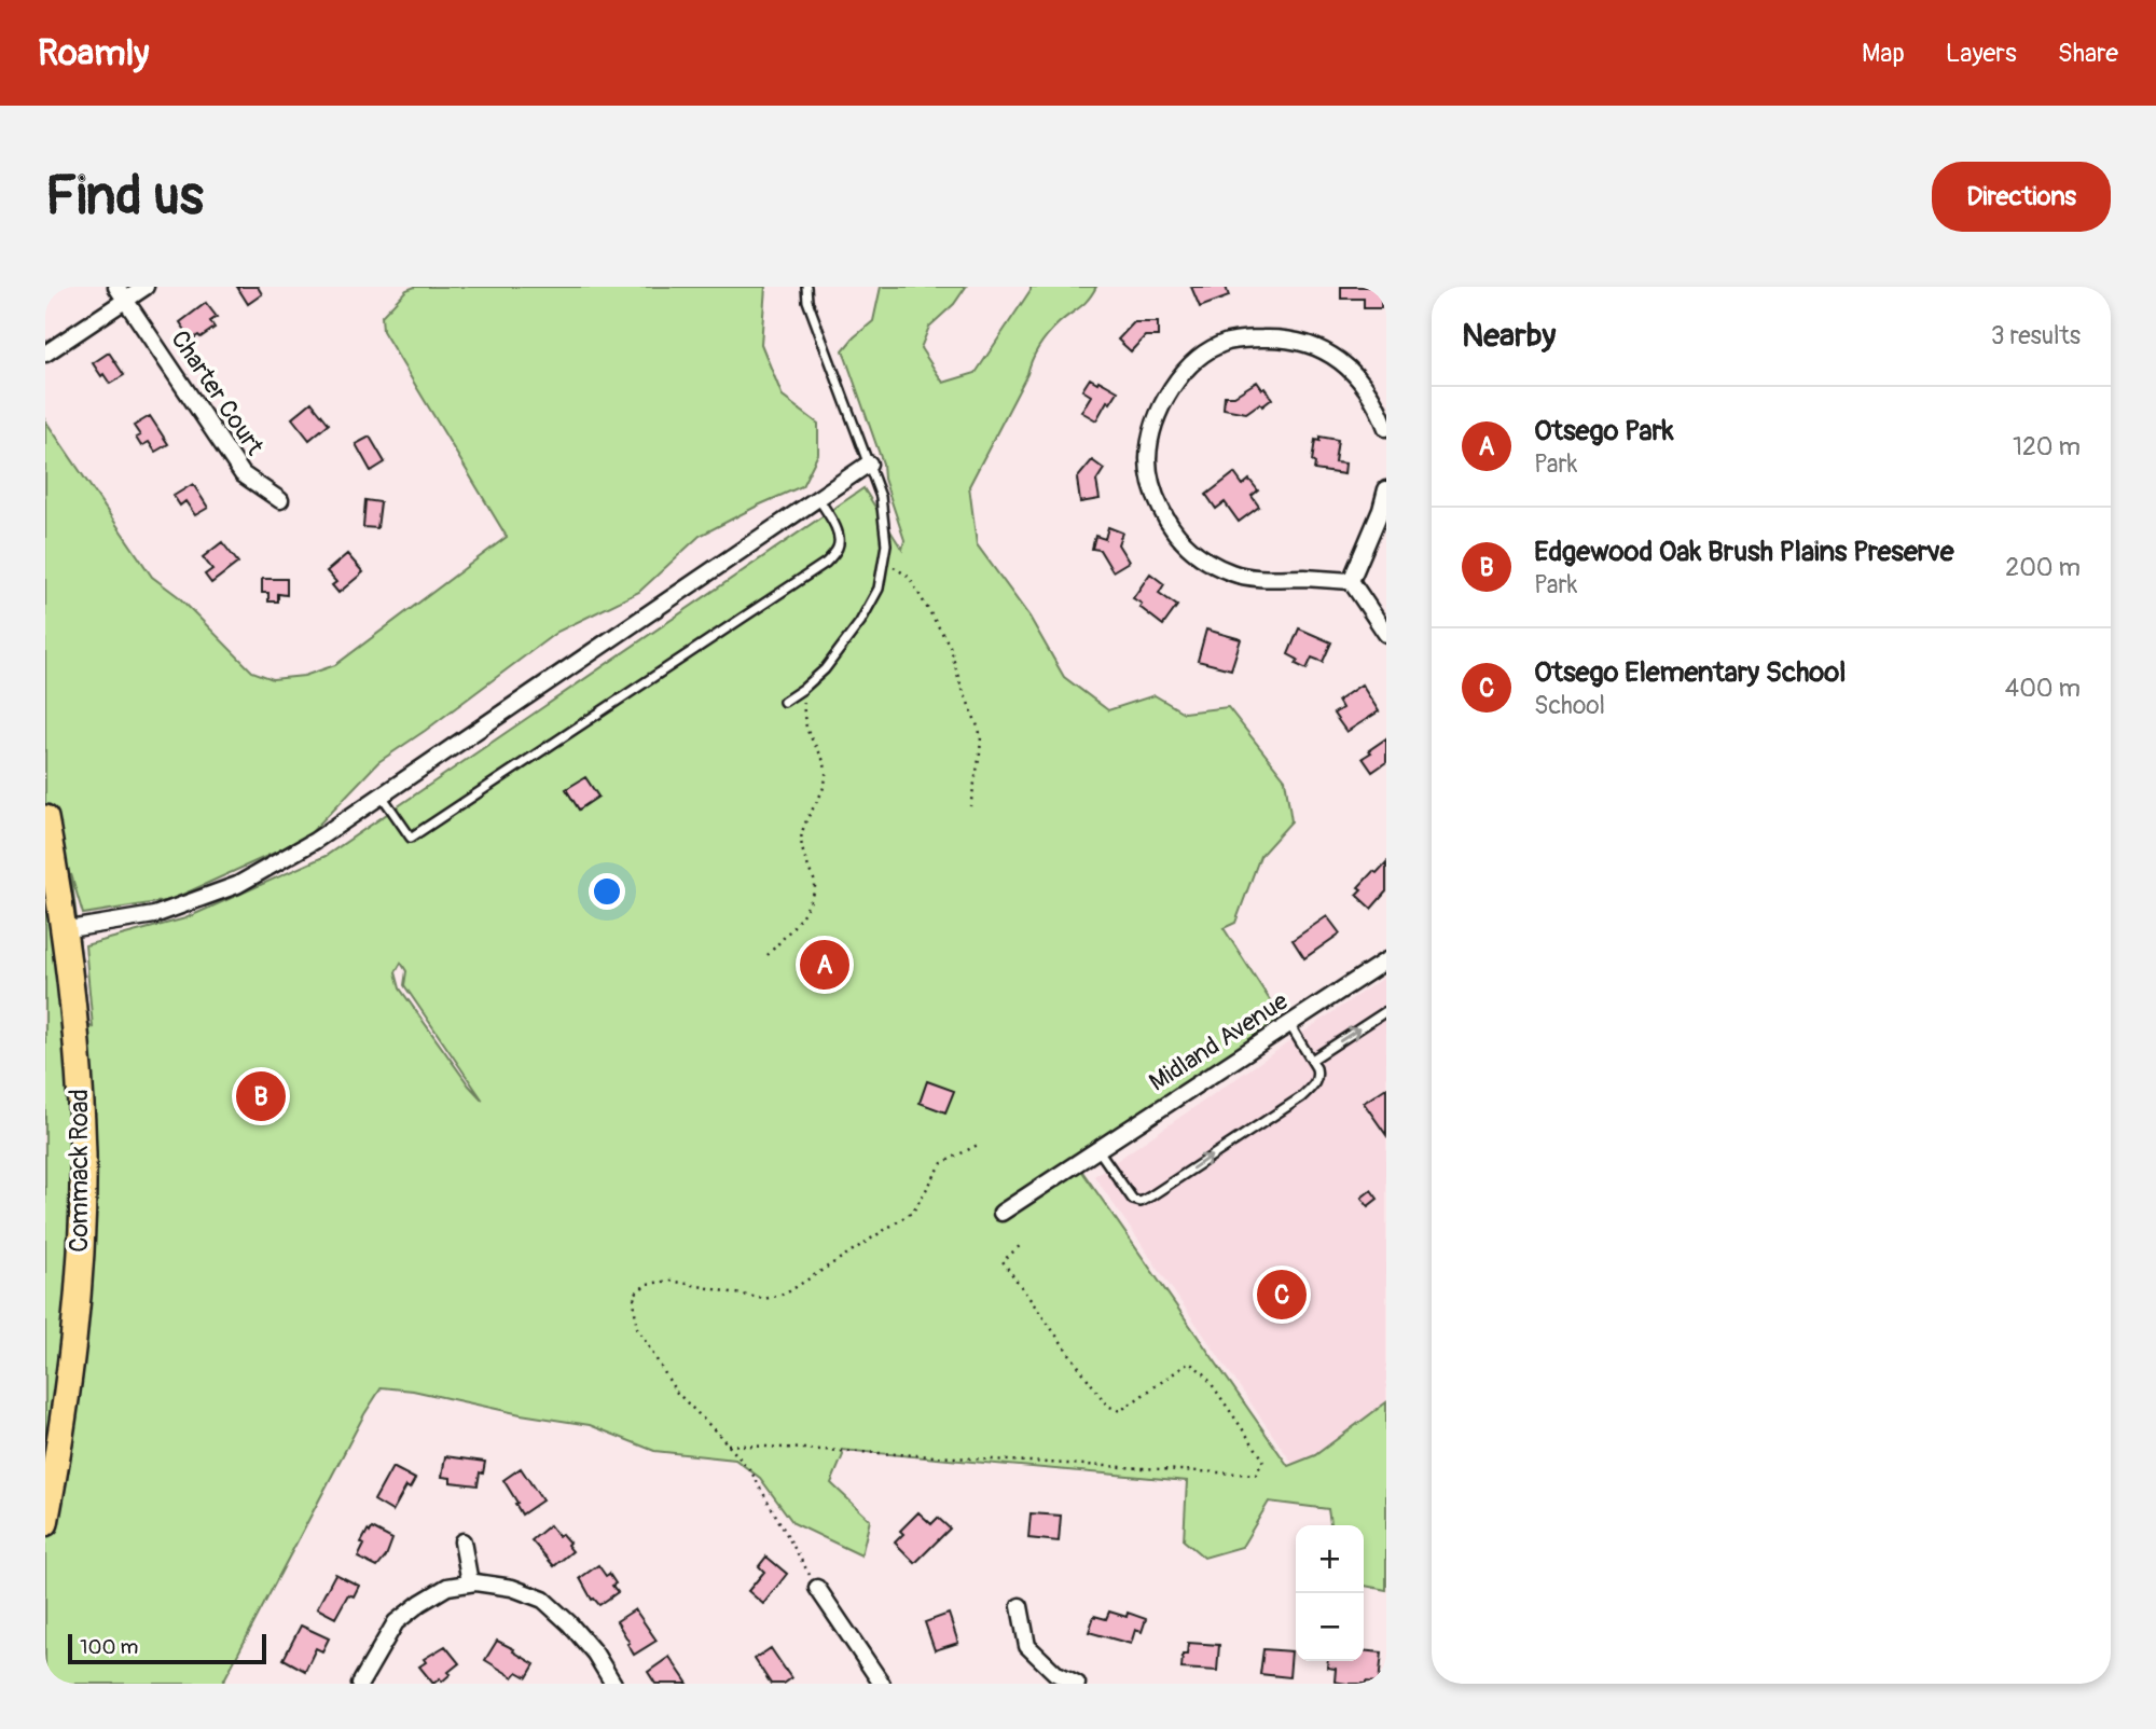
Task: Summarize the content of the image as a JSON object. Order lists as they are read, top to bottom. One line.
{"streets":{"main road":["Commack Road"],"street":["Charter Court","Midland Avenue"]},"scale_bar":"100 m","page":{"header":"Roamly","nav":["Map","Layers","Share"],"buttons":"Directions","title":"Find us","heading":["Nearby","3 results"],"list":[{"mark":"A","name":"Otsego Park","note":"Park","value":"120 m"},{"mark":"B","name":"Edgewood Oak Brush Plains Preserve","note":"Park","value":"200 m"},{"mark":"C","name":"Otsego Elementary School","note":"School","value":"400 m"}],"pins":["A","B","C"],"map_buttons":["+","−"],"scale":"100 m"}}
